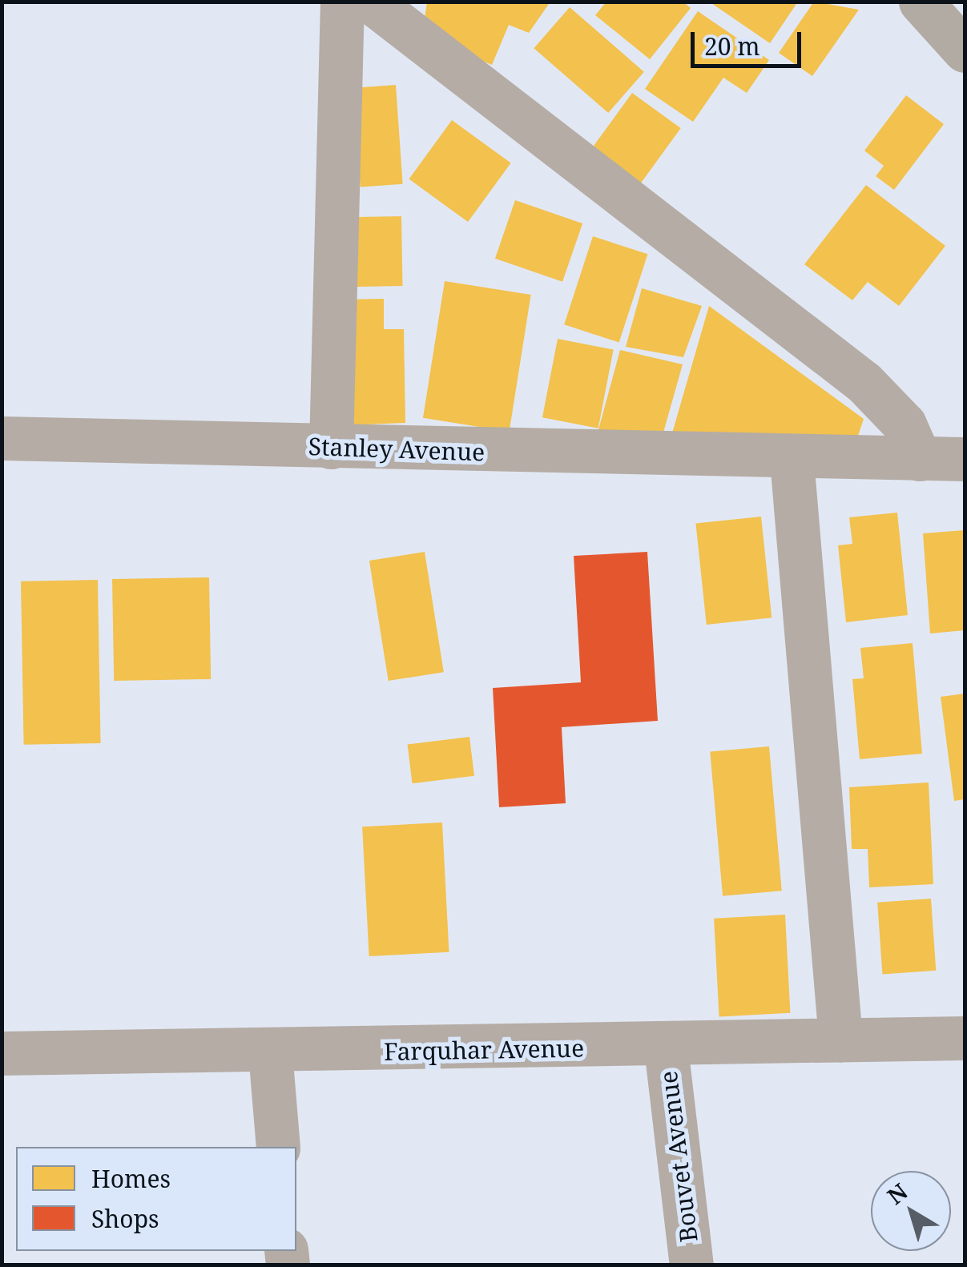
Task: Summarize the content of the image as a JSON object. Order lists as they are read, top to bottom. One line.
{"streets":{"street":["Stanley Avenue","Farquhar Avenue","Bouvet Avenue"]},"crossings":[["Farquhar Avenue","Bouvet Avenue"]],"legend":["Homes","Shops"],"scale_bar":"20 m","north":"top left"}
